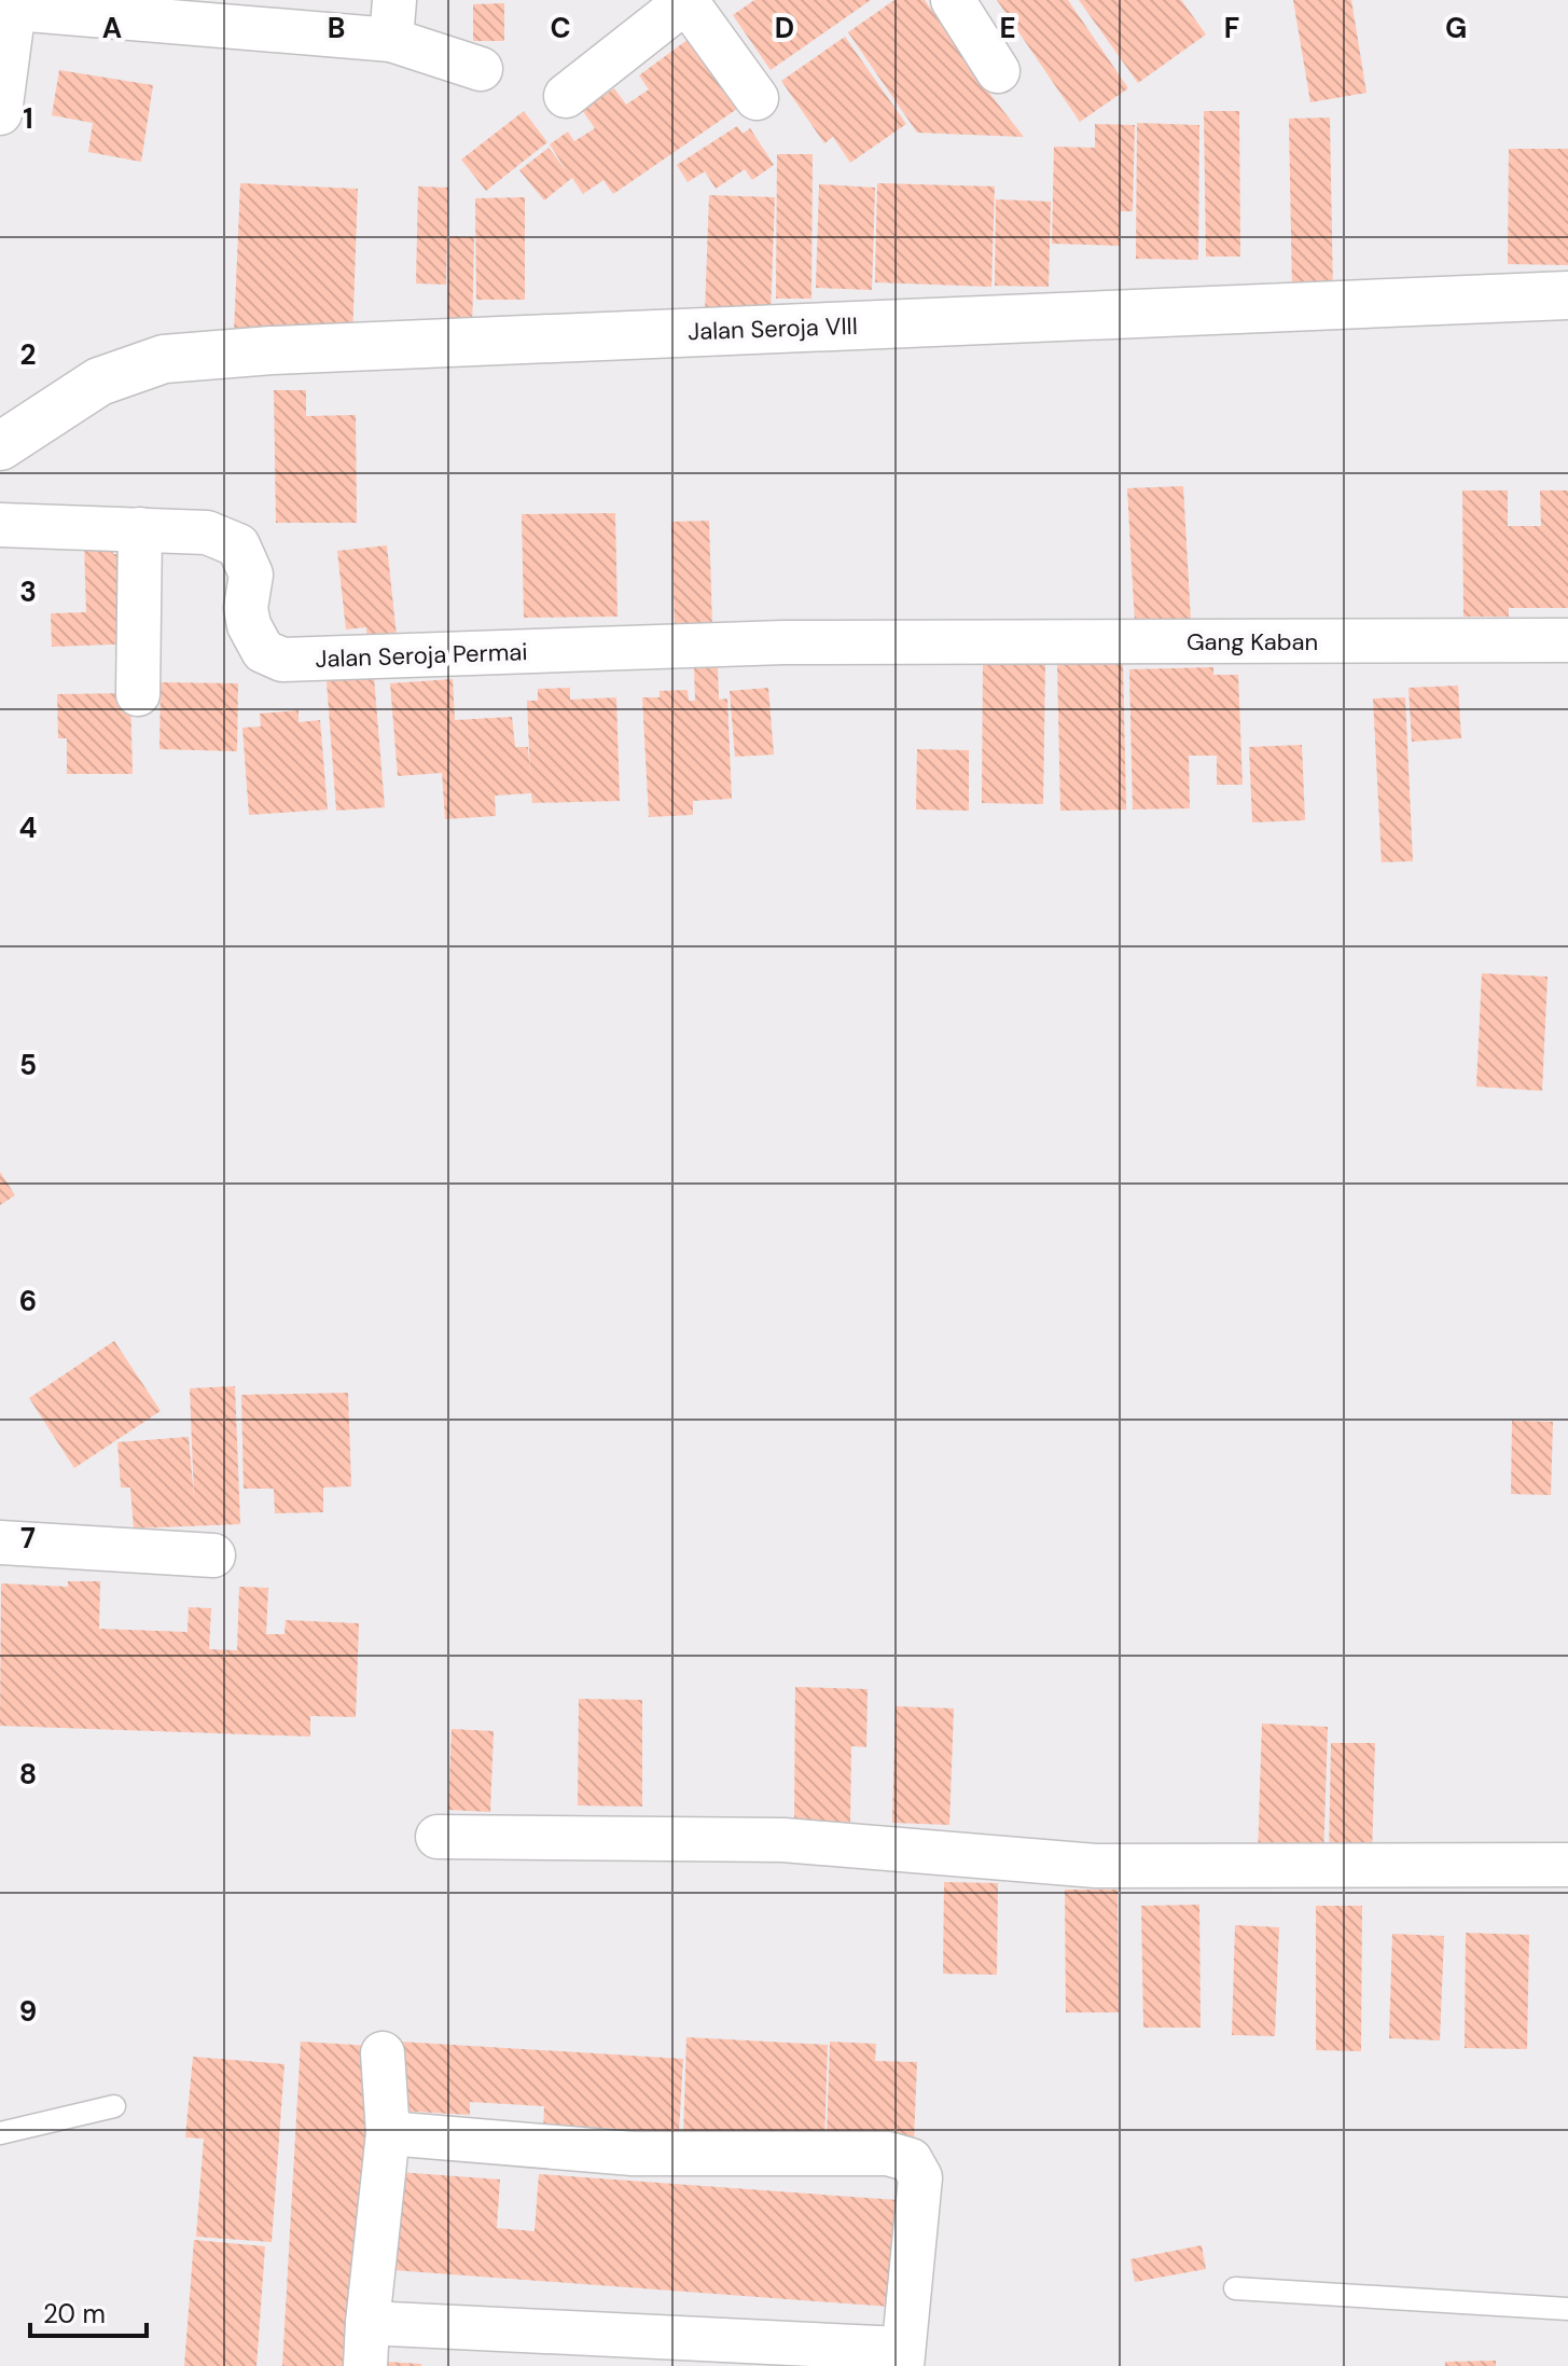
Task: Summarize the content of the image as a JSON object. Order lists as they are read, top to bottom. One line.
{"streets":{"street":["Jalan Seroja VIII","Gang Kaban","Jalan Seroja Permai"]},"crossings":[["Gang Kaban","Jalan Seroja Permai"]],"scale_bar":"20 m","grid":{"columns":["A","B","C","D","E","F","G"],"rows":["1","2","3","4","5","6","7","8","9"]}}
